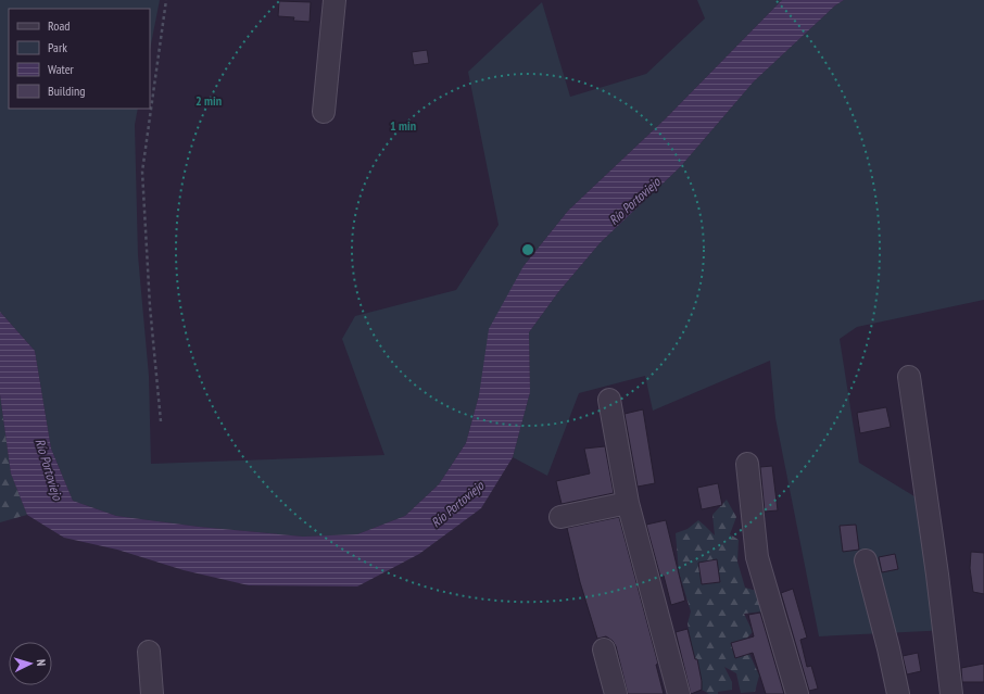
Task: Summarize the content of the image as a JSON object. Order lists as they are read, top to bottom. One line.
{"water":["Río Portoviejo"],"legend":["Road","Park","Water","Building"],"north":"right","rings":["2 min","1 min"]}
